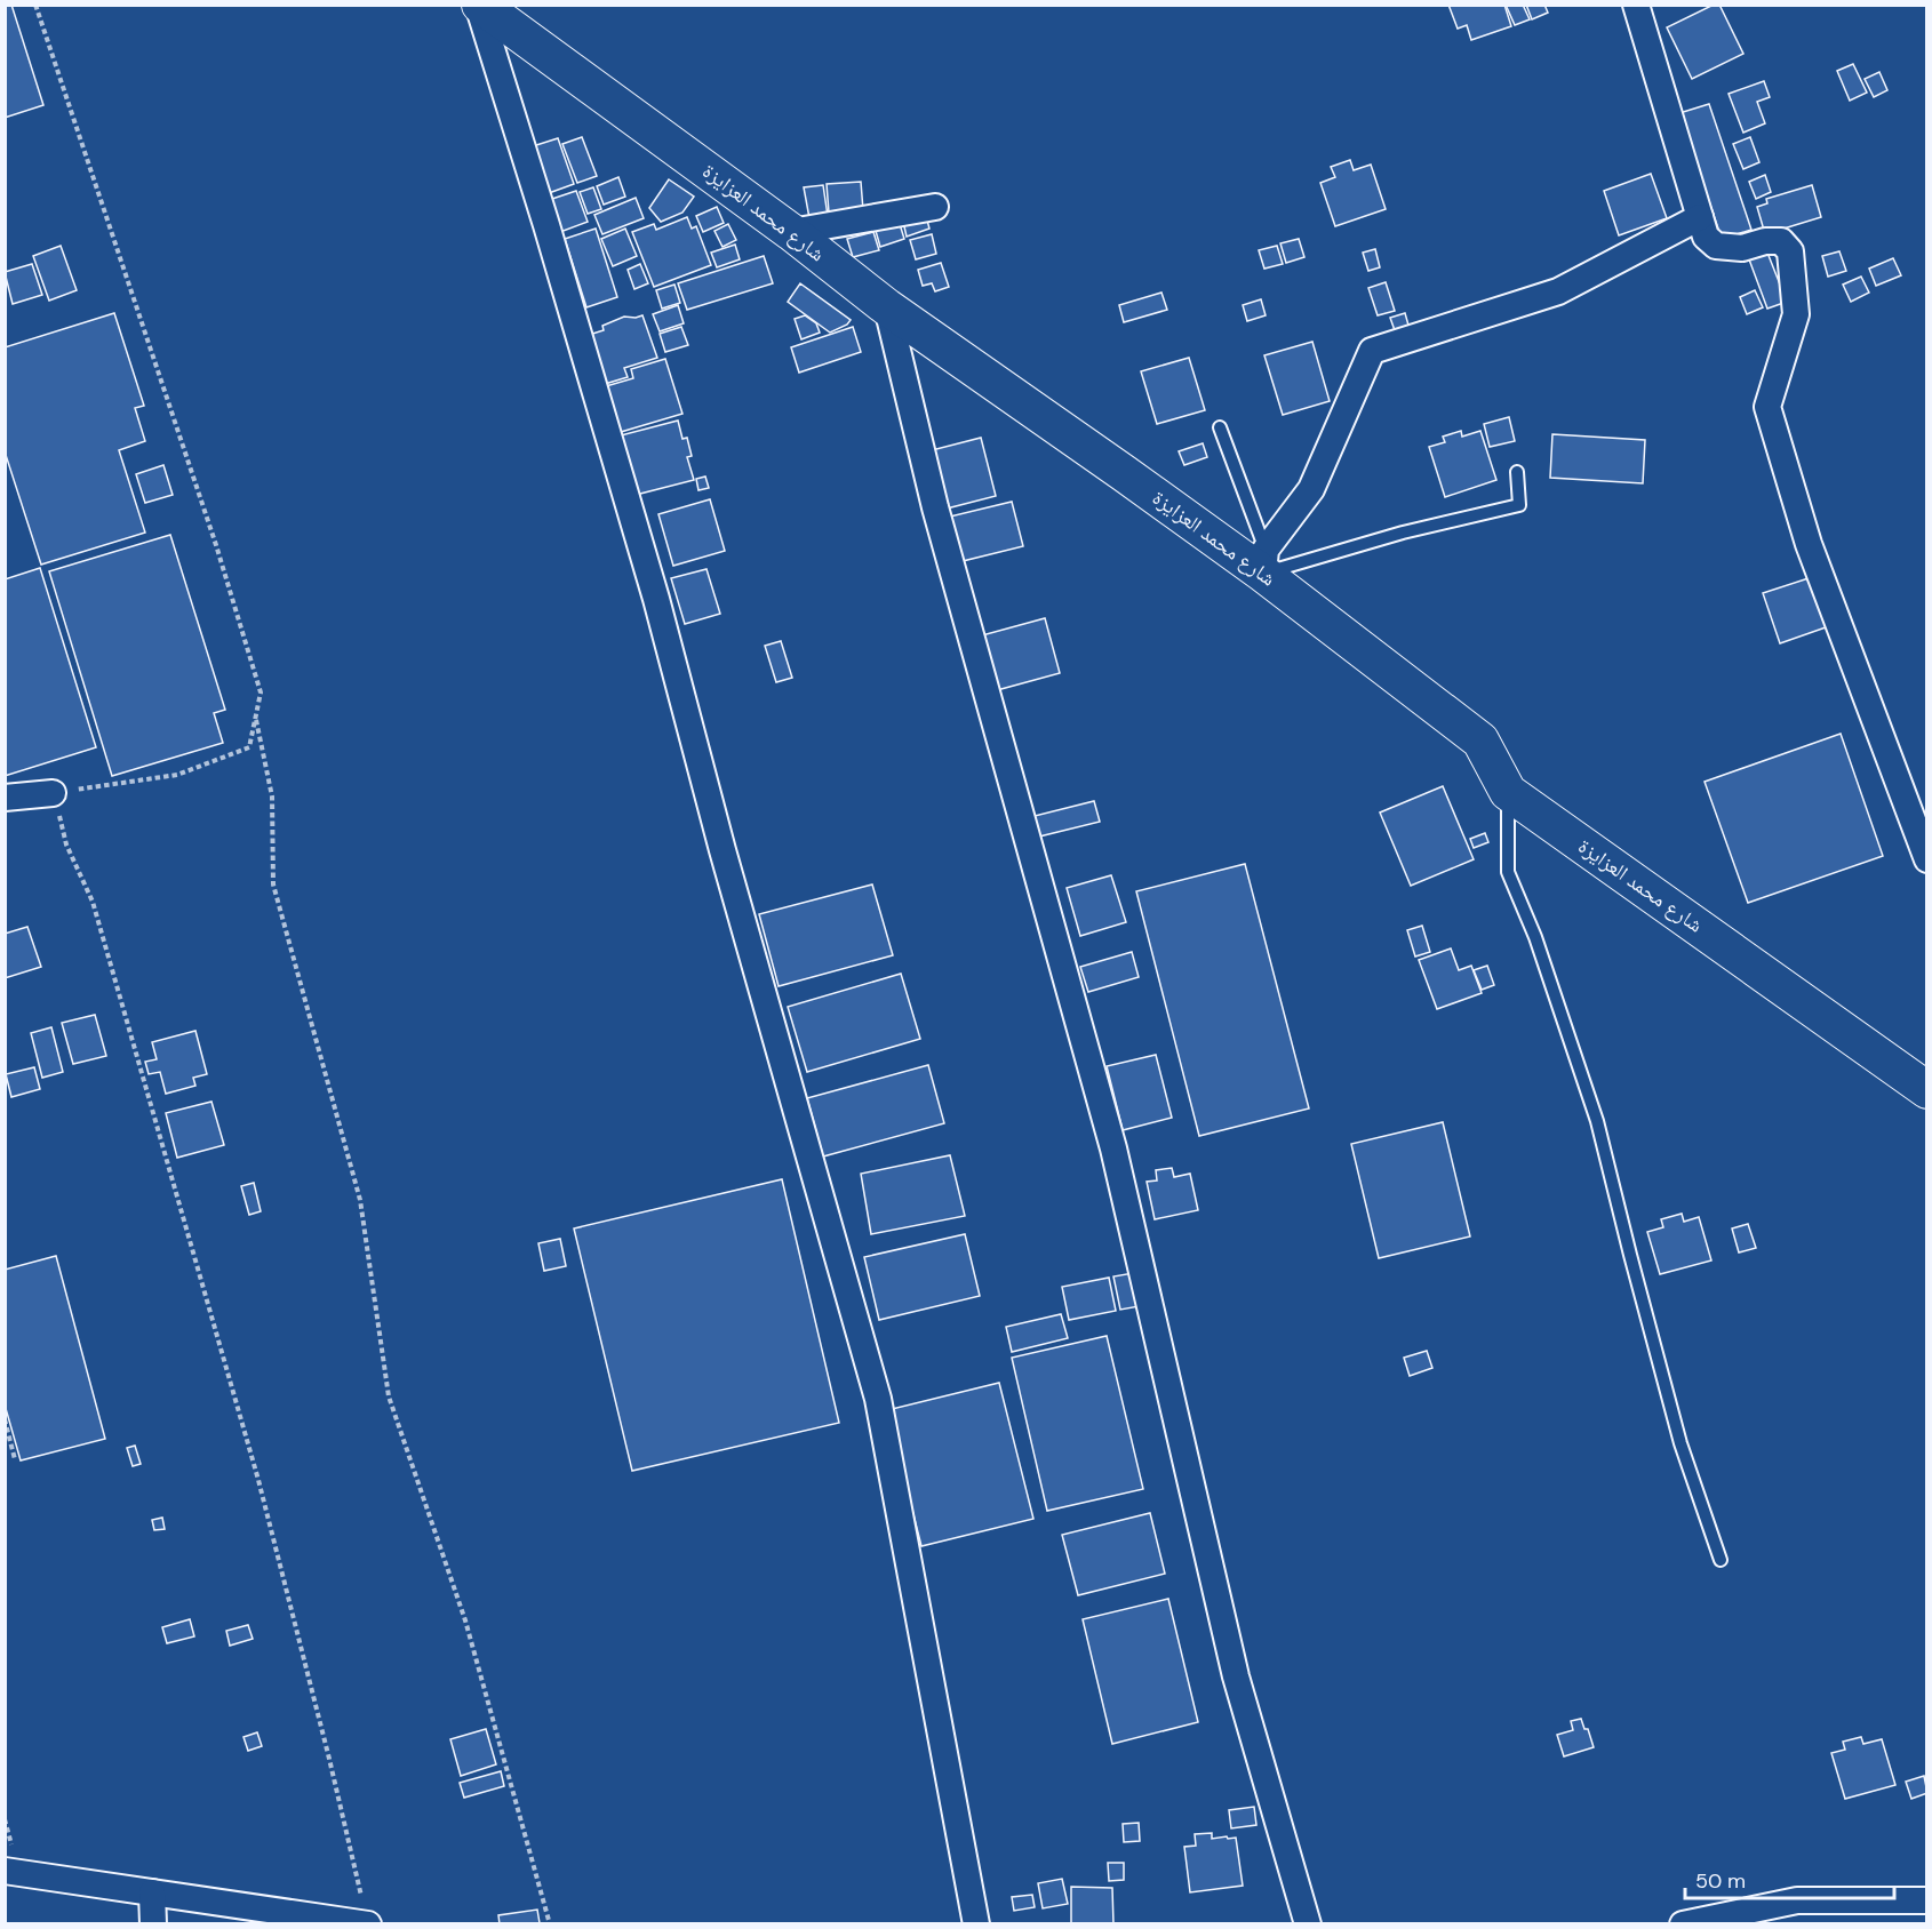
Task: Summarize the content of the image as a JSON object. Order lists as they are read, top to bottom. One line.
{"streets":{"main road":["شارع محمد العزايزة"]},"scale_bar":"50 m"}
